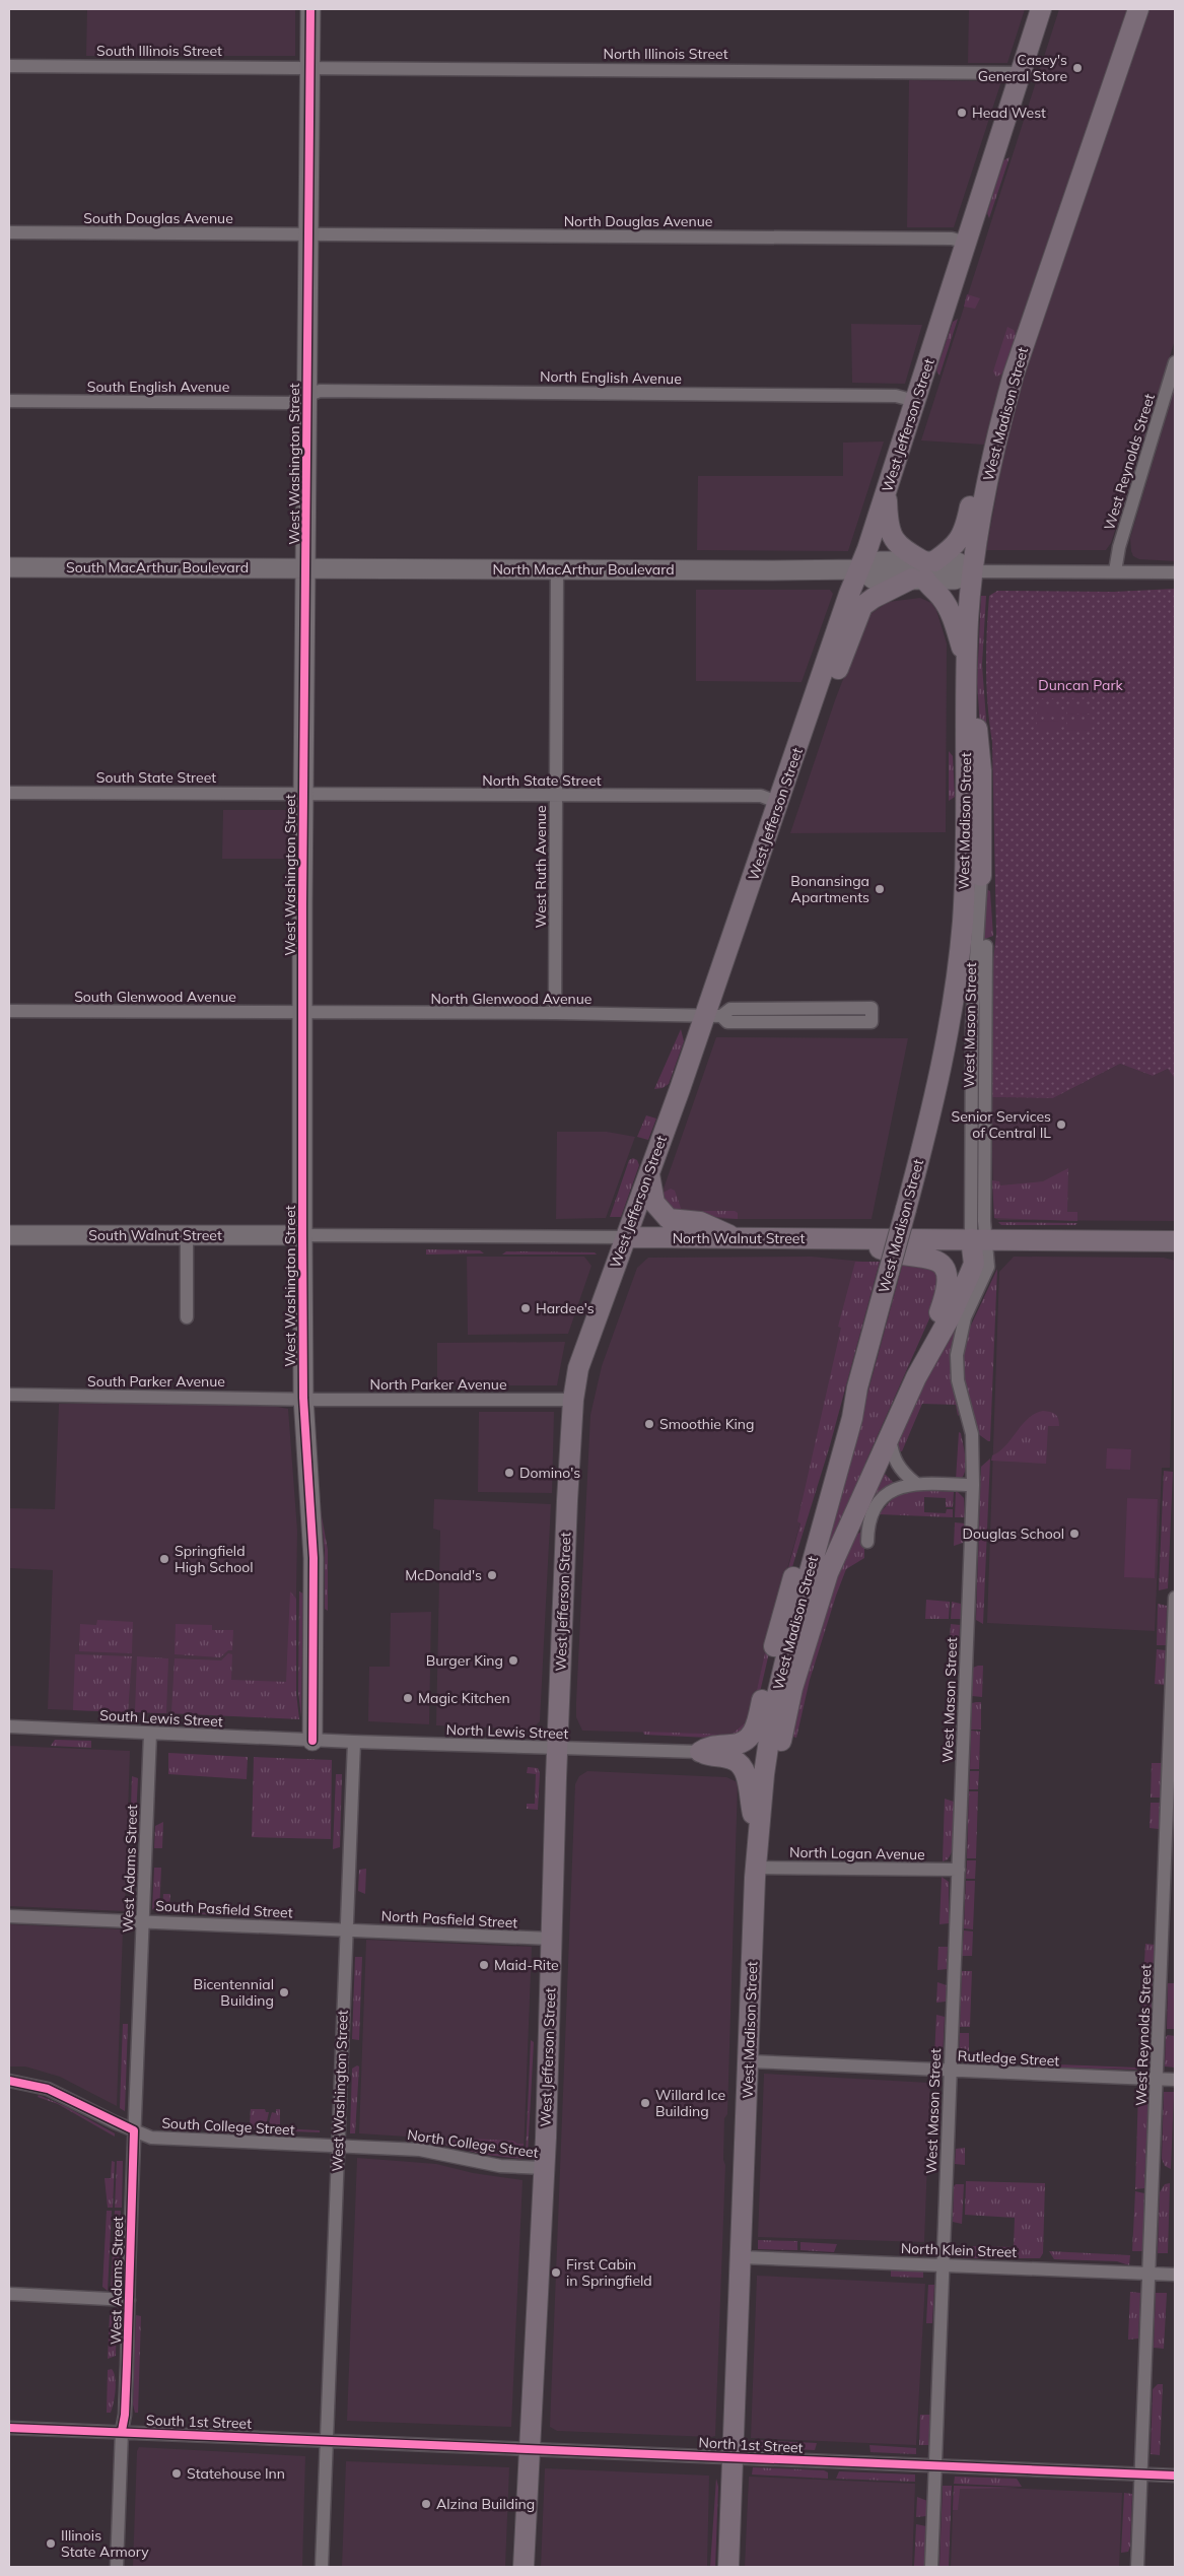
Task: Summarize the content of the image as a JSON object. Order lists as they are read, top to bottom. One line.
{"streets":{"main road":["West Madison Street","West Jefferson Street","North Walnut Street"],"street":["South Illinois Street","North Illinois Street","South Douglas Avenue","North Douglas Avenue","North English Avenue","South English Avenue","West Reynolds Street","West Washington Street","South MacArthur Boulevard","North MacArthur Boulevard","South State Street","North State Street","West Ruth Avenue","South Glenwood Avenue","North Glenwood Avenue","West Mason Street","South Walnut Street","South Parker Avenue","North Parker Avenue","South Lewis Street","North Lewis Street","North Logan Avenue","West Adams Street","South Pasfield Street","North Pasfield Street","Rutledge Street","South College Street","North College Street","North Klein Street","South 1st Street","North 1st Street"]},"crossings":[["South Illinois Street","North Illinois Street"],["South Illinois Street","West Washington Street"],["North Illinois Street","West Jefferson Street"],["North Illinois Street","West Washington Street"],["South Douglas Avenue","North Douglas Avenue"],["South Douglas Avenue","West Washington Street"],["North Douglas Avenue","West Jefferson Street"],["North Douglas Avenue","West Washington Street"],["North English Avenue","South English Avenue"],["North English Avenue","West Jefferson Street"],["North English Avenue","West Washington Street"],["South English Avenue","West Washington Street"],["West Madison Street","North MacArthur Boulevard"],["West Madison Street","North Logan Avenue"],["West Madison Street","Rutledge Street"],["West Madison Street","North Klein Street"],["West Madison Street","North 1st Street"],["West Jefferson Street","North MacArthur Boulevard"],["West Jefferson Street","North State Street"],["West Jefferson Street","North Glenwood Avenue"],["West Jefferson Street","North Walnut Street"],["West Jefferson Street","North Parker Avenue"],["West Jefferson Street","North Lewis Street"],["West Jefferson Street","North Pasfield Street"],["West Jefferson Street","North College Street"],["West Jefferson Street","North 1st Street"],["West Reynolds Street","North MacArthur Boulevard"],["West Reynolds Street","Rutledge Street"],["West Reynolds Street","North Klein Street"],["West Reynolds Street","North 1st Street"],["West Washington Street","South MacArthur Boulevard"],["West Washington Street","North MacArthur Boulevard"],["West Washington Street","South State Street"],["West Washington Street","North State Street"],["West Washington Street","South Glenwood Avenue"],["West Washington Street","North Glenwood Avenue"],["West Washington Street","South Walnut Street"],["West Washington Street","North Walnut Street"],["West Washington Street","South Parker Avenue"],["West Washington Street","North Parker Avenue"],["West Washington Street","South Lewis Street"],["West Washington Street","North Lewis Street"],["West Washington Street","South Pasfield Street"],["West Washington Street","North Pasfield Street"],["West Washington Street","South College Street"],["West Washington Street","North College Street"],["West Washington Street","South 1st Street"],["West Washington Street","North 1st Street"],["South MacArthur Boulevard","North MacArthur Boulevard"],["North MacArthur Boulevard","West Ruth Avenue"],["South State Street","North State Street"],["North State Street","West Ruth Avenue"],["West Ruth Avenue","North Glenwood Avenue"],["South Glenwood Avenue","North Glenwood Avenue"],["West Mason Street","North Walnut Street"],["West Mason Street","North Logan Avenue"],["West Mason Street","Rutledge Street"],["West Mason Street","North Klein Street"],["West Mason Street","North 1st Street"],["South Walnut Street","North Walnut Street"],["South Parker Avenue","North Parker Avenue"],["South Lewis Street","North Lewis Street"],["South Lewis Street","West Adams Street"],["West Adams Street","South Pasfield Street"],["West Adams Street","South College Street"],["West Adams Street","South 1st Street"],["South Pasfield Street","North Pasfield Street"],["South College Street","North College Street"],["South 1st Street","North 1st Street"]],"parks":["Duncan Park"],"places":["Casey's General Store","Head West","Bonansinga Apartments","Senior Services of Central IL","Hardee's","Smoothie King","Domino's","Douglas School","Springfield High School","McDonald's","Burger King","Magic Kitchen","Maid-Rite","Bicentennial Building","Willard Ice Building","First Cabin in Springfield","Statehouse Inn","Alzina Building","Illinois State Armory"]}
